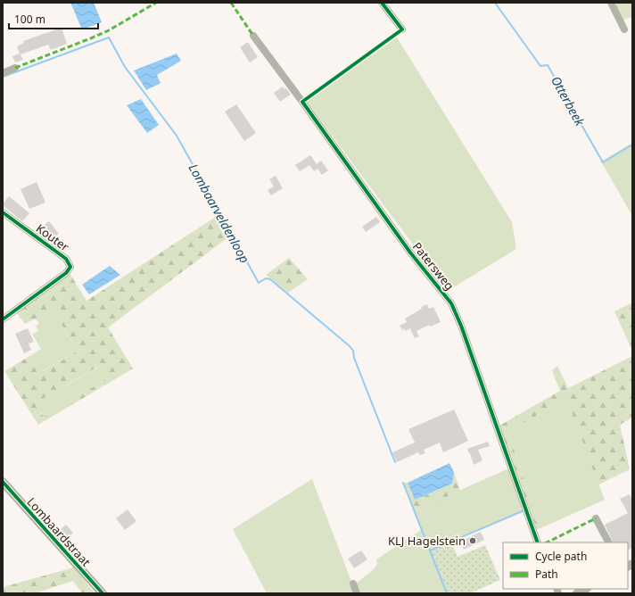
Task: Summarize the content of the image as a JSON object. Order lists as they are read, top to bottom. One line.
{"streets":{"street":["Kouter","Patersweg","Lombaardstraat"]},"water":["Otterbeek","Lombaarveldenloop"],"places":["KLJ Hagelstein"],"legend":["Cycle path","Path"],"scale_bar":"100 m"}
